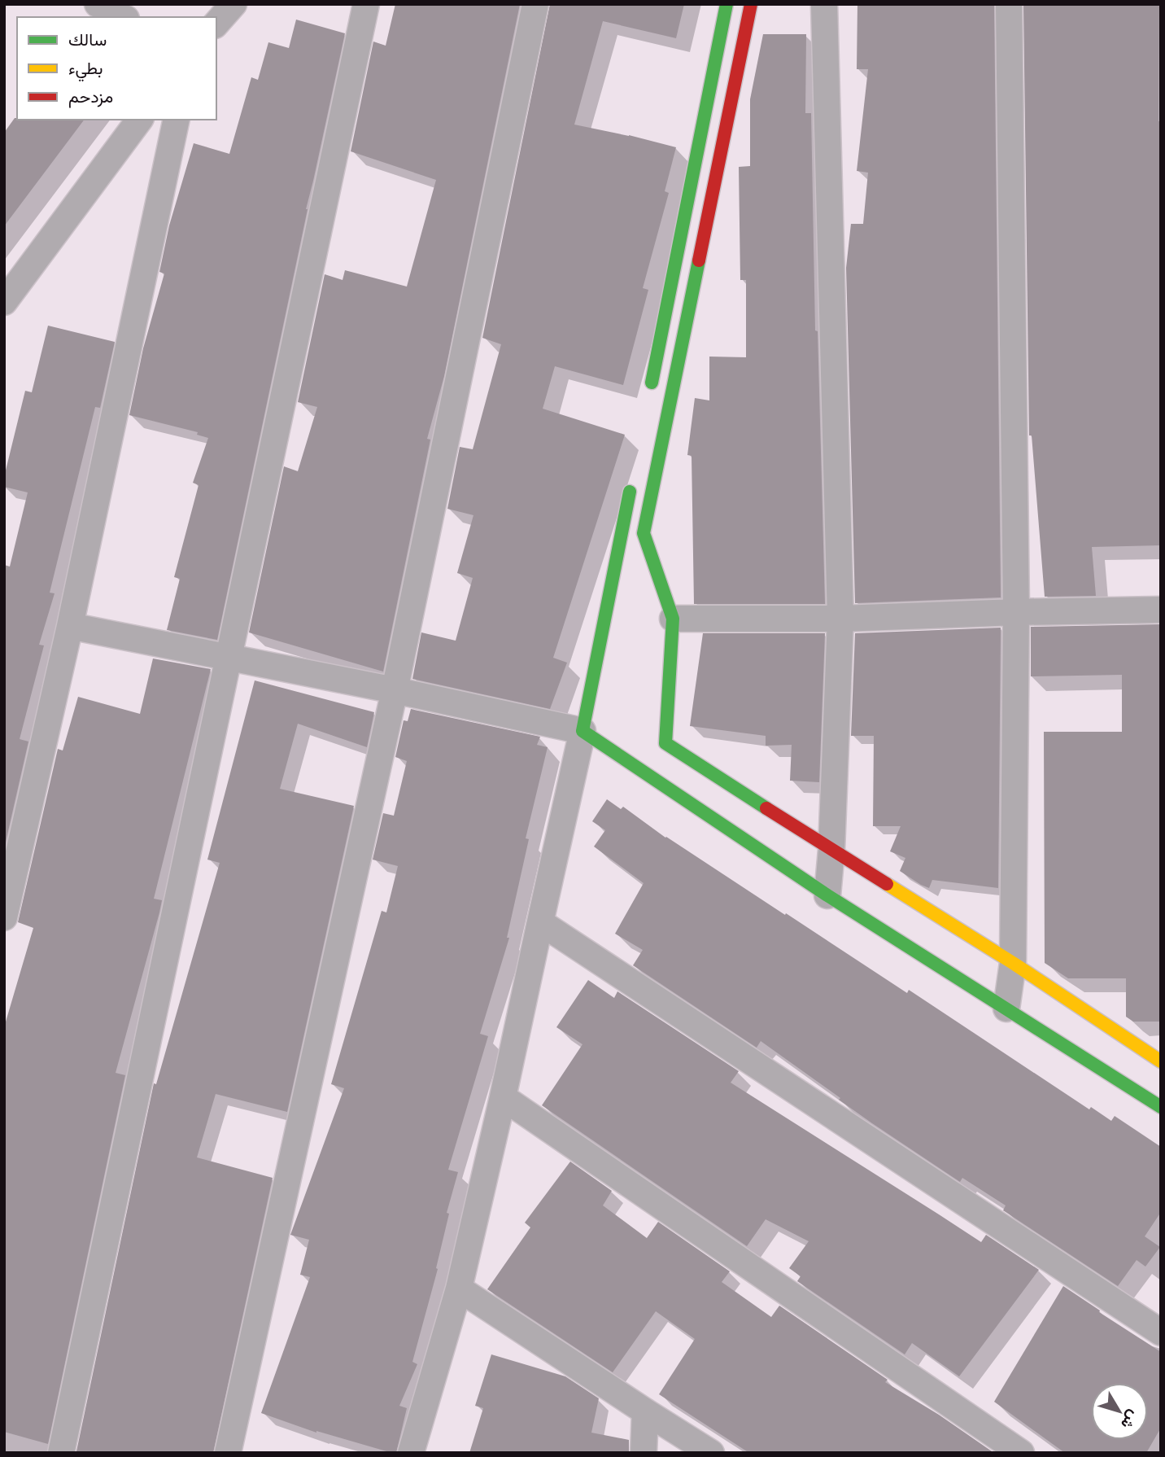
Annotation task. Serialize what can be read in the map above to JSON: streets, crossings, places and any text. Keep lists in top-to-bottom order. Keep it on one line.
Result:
{"legend":["سالك","بطيء","مزدحم"],"north":"bottom right"}
